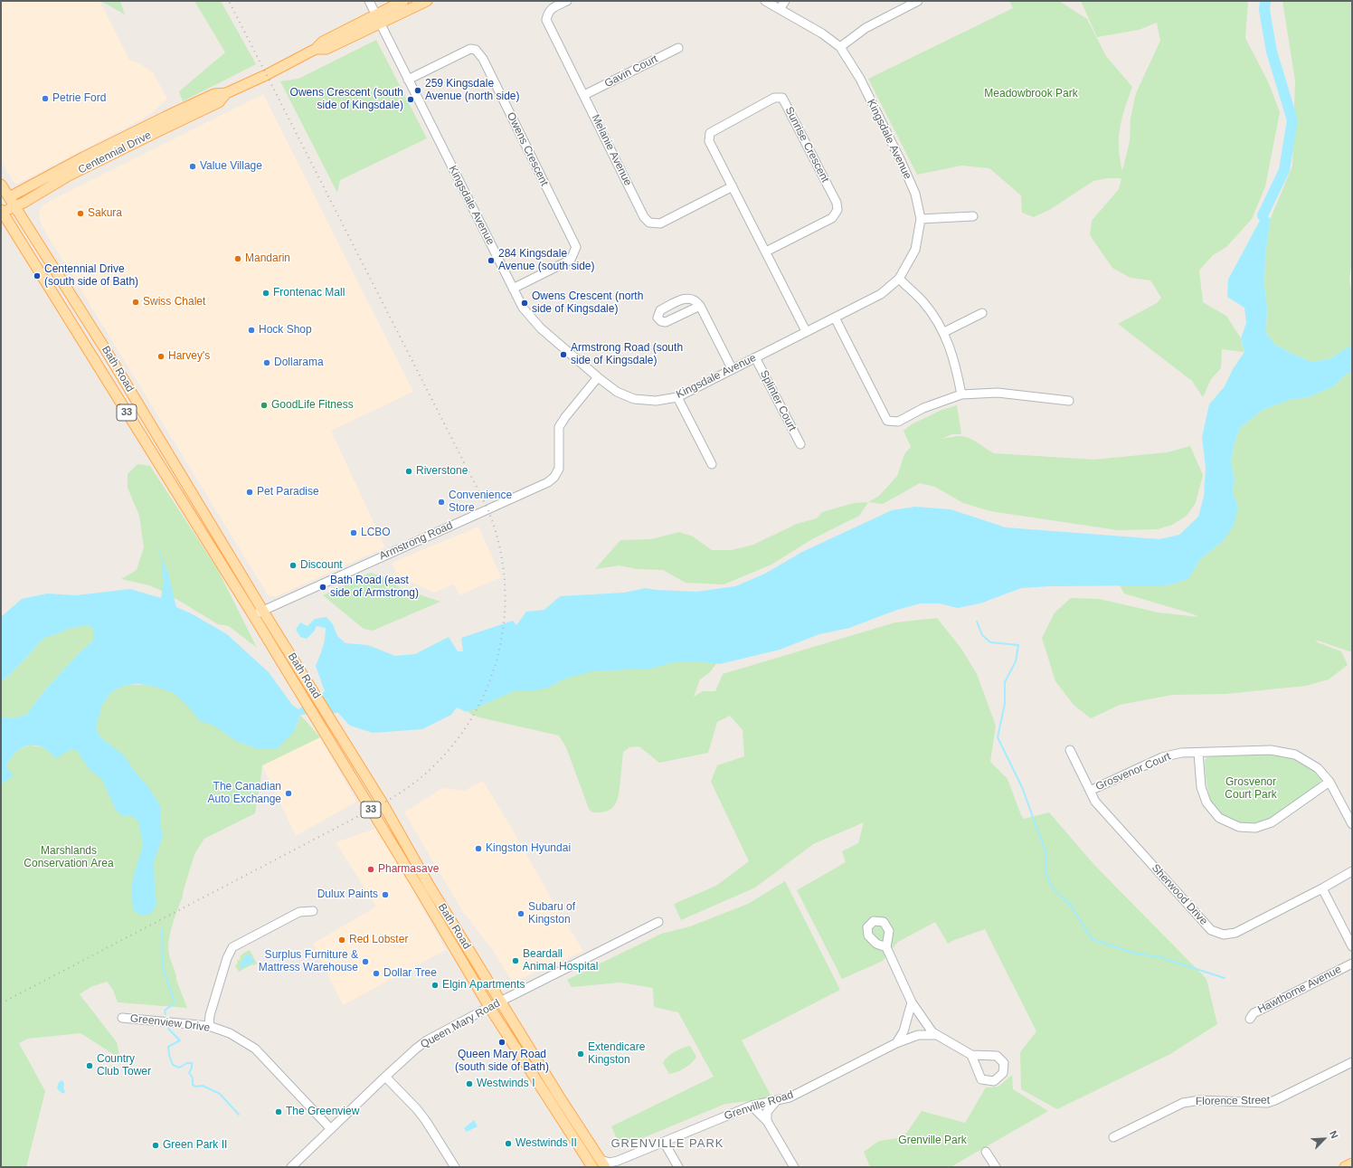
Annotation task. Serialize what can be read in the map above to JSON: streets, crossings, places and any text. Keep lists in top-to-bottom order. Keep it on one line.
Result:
{"streets":{"main road":["Centennial Drive","Bath Road","33"],"street":["Gavin Court","Kingsdale Avenue","Sunrise Crescent","Owens Crescent","Melanie Avenue","Splinter Court","Armstrong Road","Grosvenor Court","Sherwood Drive","Hawthorne Avenue","Greenview Drive","Queen Mary Road","Florence Street","Grenville Road"]},"crossings":[["Gavin Court","Melanie Avenue"],["Kingsdale Avenue","Sunrise Crescent"],["Kingsdale Avenue","Owens Crescent"],["Kingsdale Avenue","Centennial Drive"],["Kingsdale Avenue","Splinter Court"],["Kingsdale Avenue","Armstrong Road"],["Sunrise Crescent","Melanie Avenue"],["Centennial Drive","Bath Road"],["Bath Road","Armstrong Road"],["Bath Road","Queen Mary Road"],["Bath Road","Grenville Road"],["Grosvenor Court","Sherwood Drive"],["Greenview Drive","Queen Mary Road"]],"districts":["GRENVILLE PARK"],"parks":["Meadowbrook Park","Grosvenor Court Park","Marshlands Conservation Area","Grenville Park"],"places":["259 Kingsdale Avenue (north side)","Petrie Ford","Owens Crescent (south side of Kingsdale)","Value Village","Sakura","Mandarin","284 Kingsdale Avenue (south side)","Centennial Drive (south side of Bath)","Frontenac Mall","Swiss Chalet","Owens Crescent (north side of Kingsdale)","Hock Shop","Armstrong Road (south side of Kingsdale)","Harvey's","Dollarama","GoodLife Fitness","Riverstone","Pet Paradise","Convenience Store","LCBO","Discount","Bath Road (east side of Armstrong)","The Canadian Auto Exchange","Kingston Hyundai","Pharmasave","Dulux Paints","Subaru of Kingston","Red Lobster","Beardall Animal Hospital","Surplus Furniture & Mattress Warehouse","Dollar Tree","Elgin Apartments","Queen Mary Road (south side of Bath)","Extendicare Kingston","Country Club Tower","Westwinds I","The Greenview","Westwinds II","Green Park II"],"north":"top right"}
